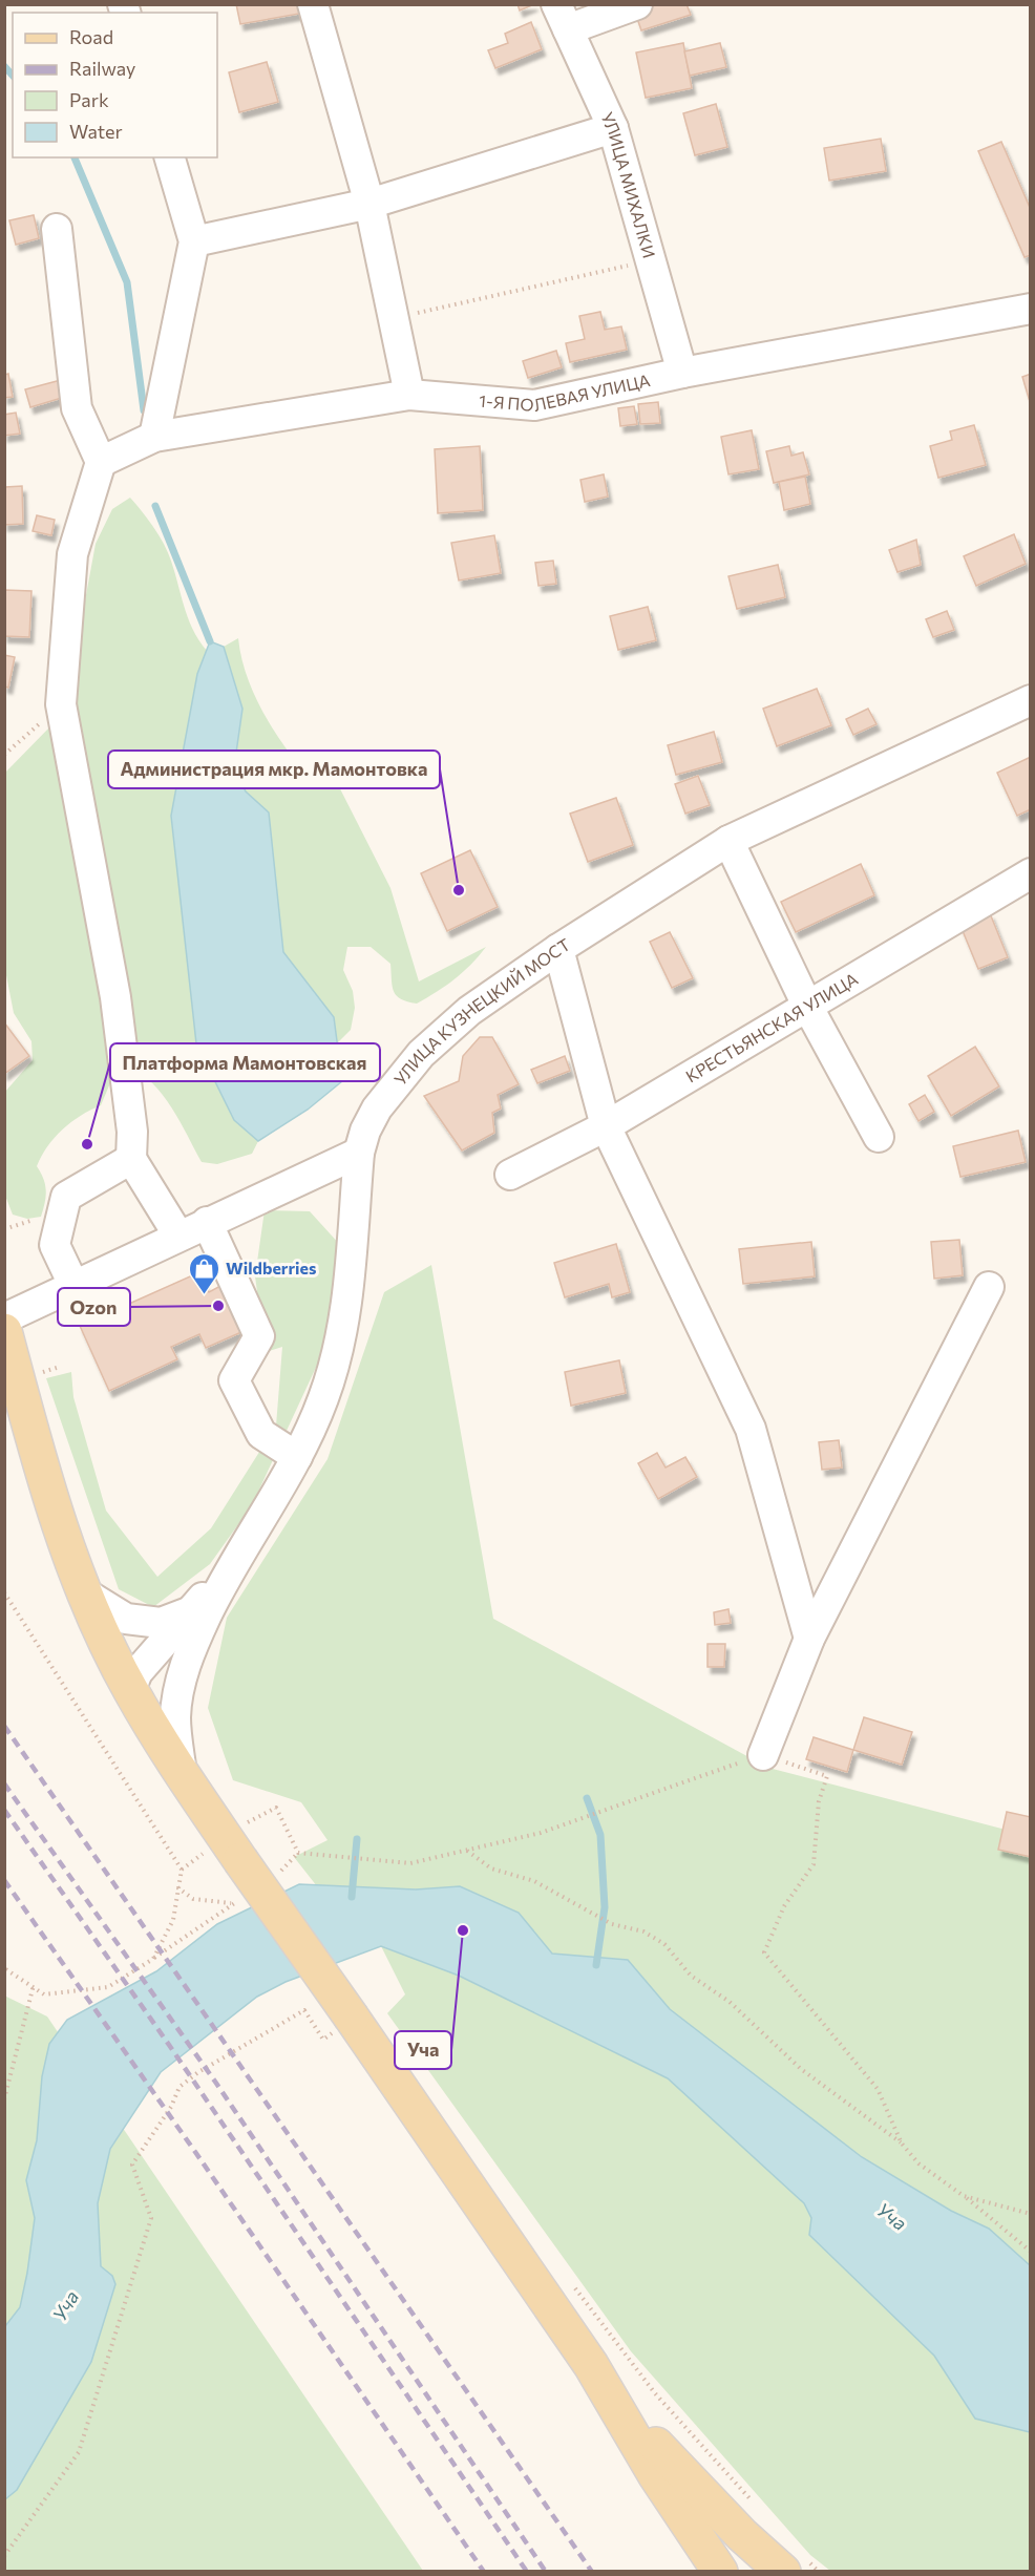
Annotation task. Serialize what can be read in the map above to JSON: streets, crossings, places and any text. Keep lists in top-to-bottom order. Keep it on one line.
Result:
{"streets":{"street":["УЛИЦА МИХАЛКИ","1-Я ПОЛЕВАЯ УЛИЦА","УЛИЦА КУЗНЕЦКИЙ МОСТ","КРЕСТЬЯНСКАЯ УЛИЦА"]},"crossings":[["УЛИЦА МИХАЛКИ","1-Я ПОЛЕВАЯ УЛИЦА"]],"water":["Уча"],"places":{"other":["Администрация мкр. Мамонтовка","Платформа Мамонтовская","Ozon","Уча"],"shop":["Wildberries"]},"legend":["Road","Railway","Park","Water"]}
